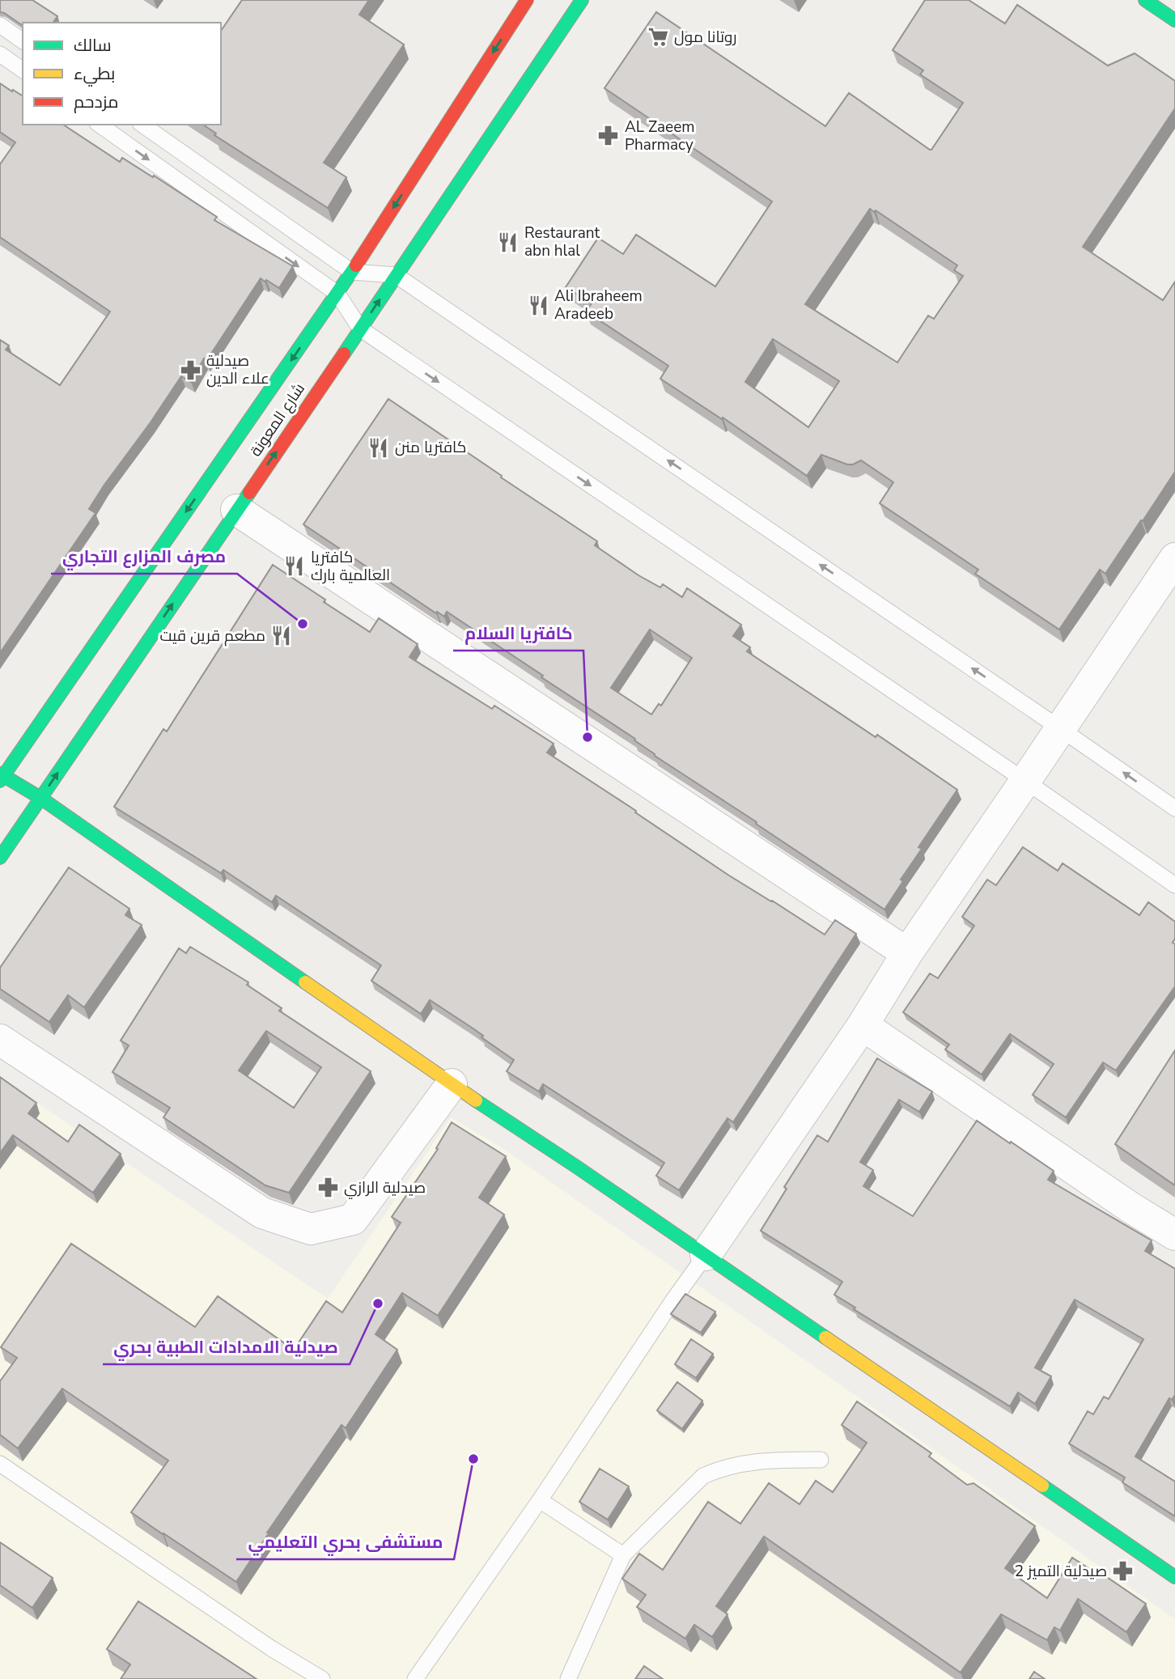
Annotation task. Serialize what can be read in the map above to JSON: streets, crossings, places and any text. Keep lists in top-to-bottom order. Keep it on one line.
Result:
{"streets":{"main road":["شارع المعونة"]},"places":{"supermarket":["روتانا مول"],"pharmacy":["AL Zaeem Pharmacy","صيدلية علاء الدين","صيدلية الرازي","صيدلية التميز 2"],"restaurant":["Restaurant abn hlal","Ali Ibraheem Aradeeb","كافتريا منن","كافتريا العالمية بارك","مطعم قرين قيت"],"other":["مصرف المزارع التجاري","كافتريا السلام","صيدلية الامدادات الطبية بحري","مستشفى بحري التعليمي"]},"legend":["سالك","بطيء","مزدحم"]}
